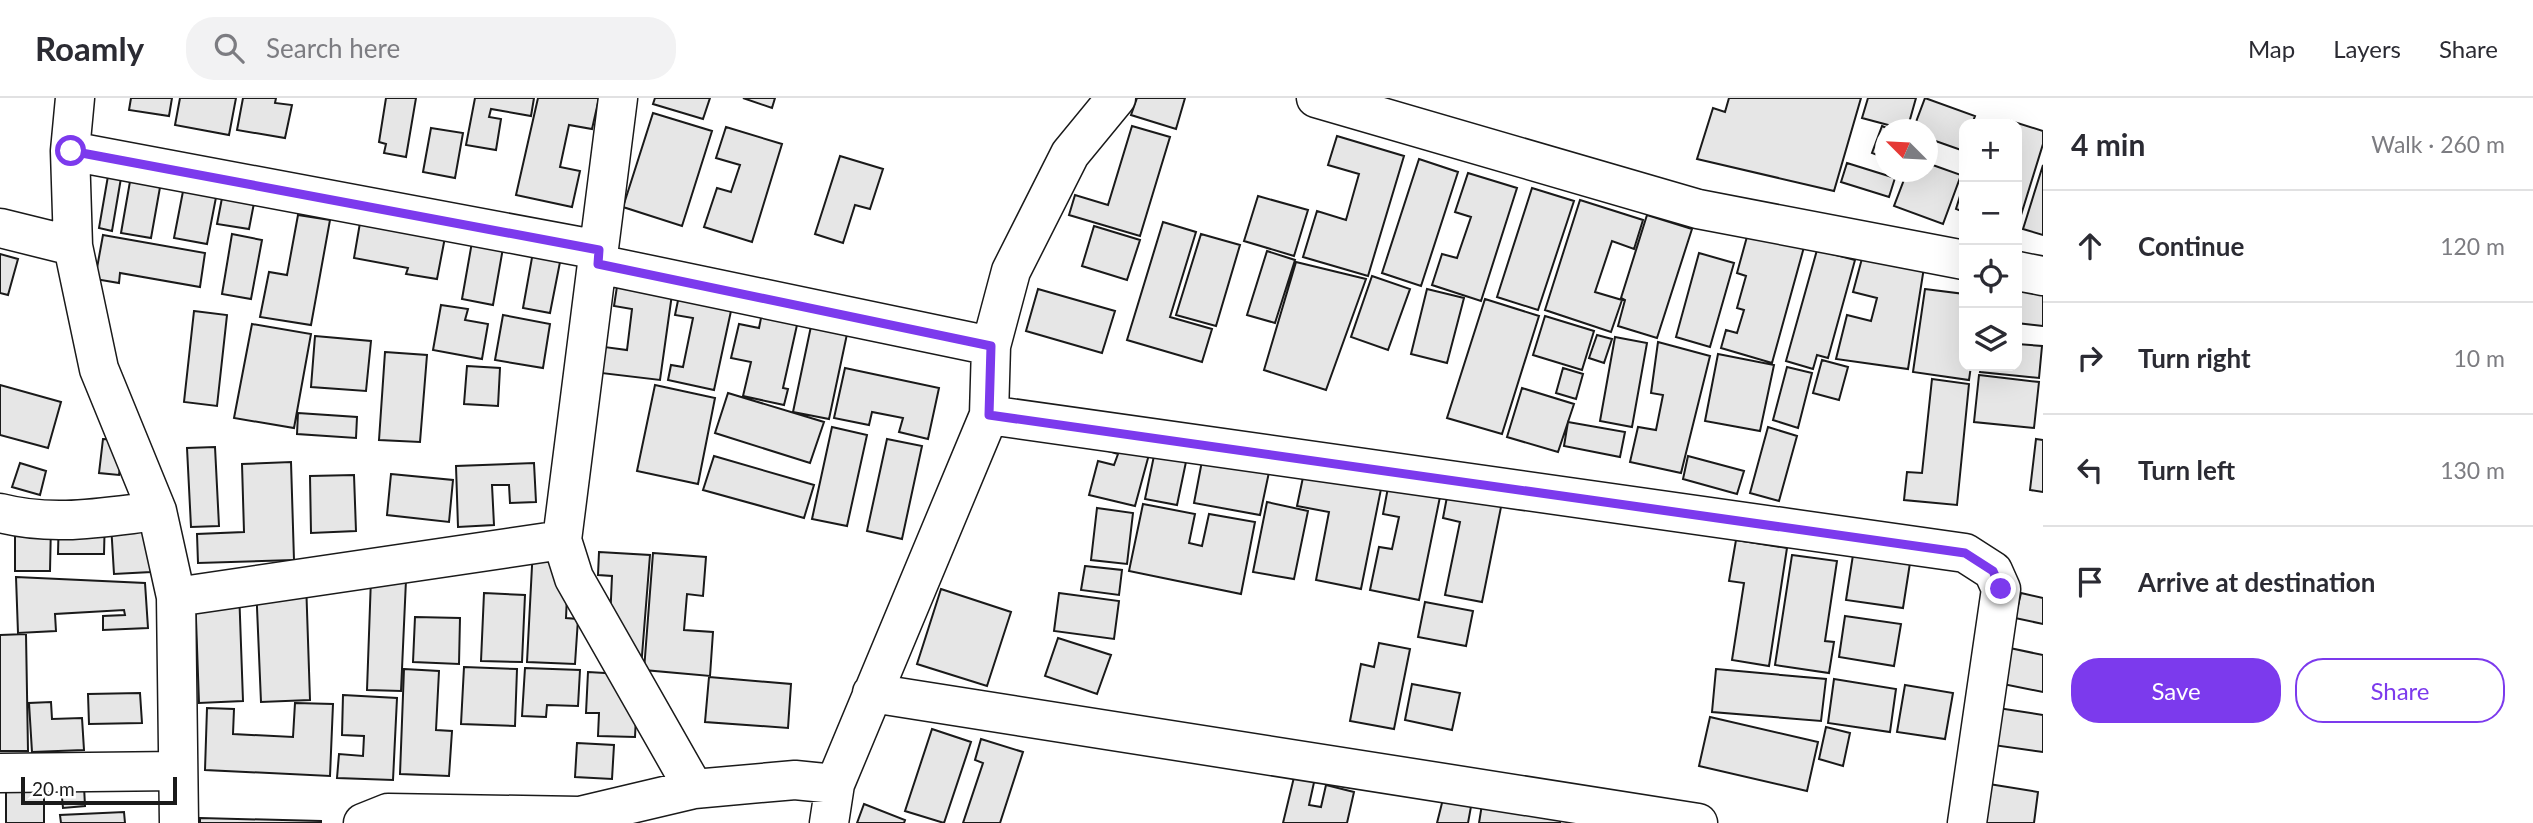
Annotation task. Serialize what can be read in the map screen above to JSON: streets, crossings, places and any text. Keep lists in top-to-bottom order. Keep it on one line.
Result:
{"scale_bar":"20 m","north":"top left","page":{"header":"Roamly","search":"Search here","nav":["Map","Layers","Share"],"heading":["4 min","Walk · 260 m"],"map_buttons":["+","−"],"list":[["Continue","120 m"],["Turn right","10 m"],["Turn left","130 m"],"Arrive at destination"],"buttons":["Save","Share"],"scale":"20 m"}}
